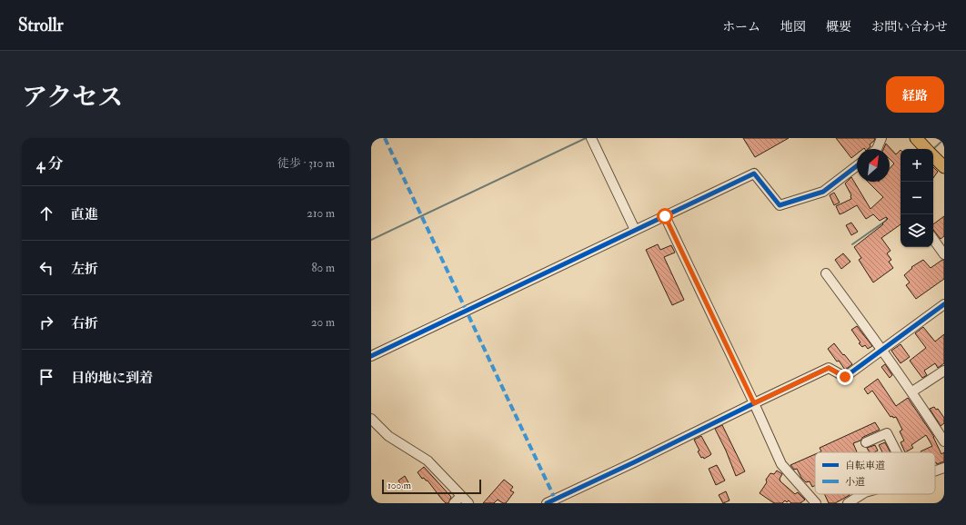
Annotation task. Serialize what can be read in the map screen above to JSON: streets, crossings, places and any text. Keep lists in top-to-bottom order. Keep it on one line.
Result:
{"legend":["自転車道","小道"],"scale_bar":"100 m","north":"top right","page":{"header":"Strollr","nav":["ホーム","地図","概要","お問い合わせ"],"title":"アクセス","buttons":"経路","heading":["4 分","徒歩 · 310 m"],"map_buttons":["+","−"],"list":[["直進","210 m"],["左折","80 m"],["右折","20 m"],"目的地に到着"],"scale":"100 m"}}
